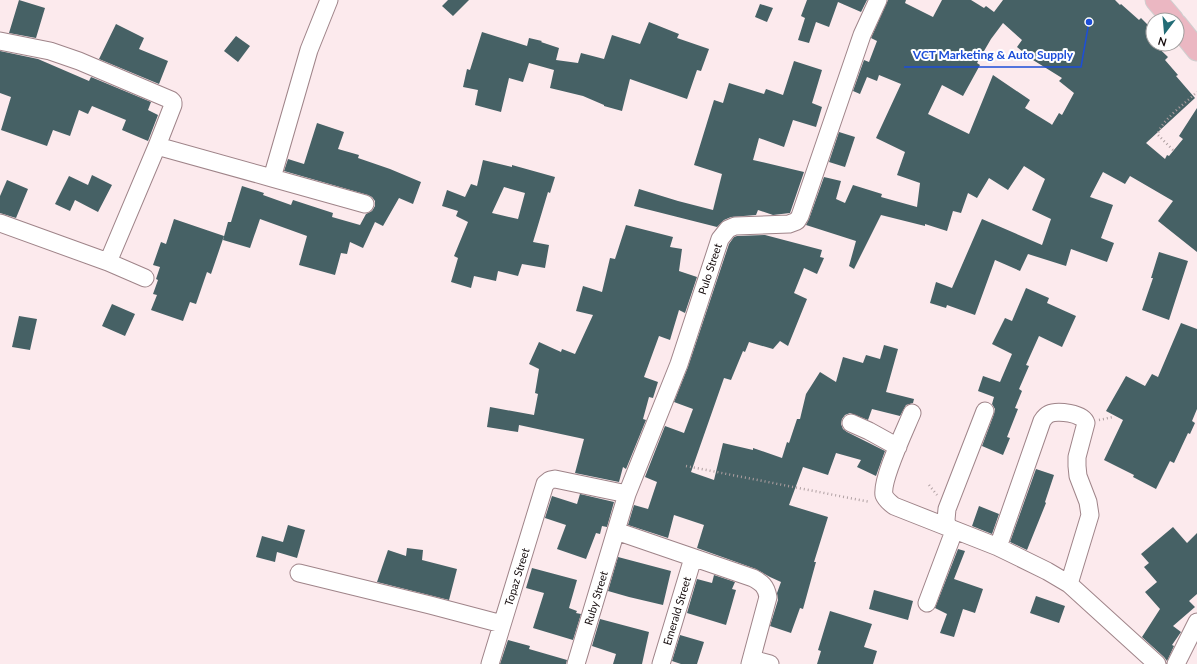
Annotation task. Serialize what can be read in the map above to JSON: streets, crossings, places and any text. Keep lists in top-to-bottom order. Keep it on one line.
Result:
{"streets":{"street":["Pulo Street","Topaz Street","Ruby Street","Emerald Street"]},"crossings":[["Pulo Street","Topaz Street"],["Pulo Street","Ruby Street"]],"places":["VCT Marketing & Auto Supply"],"north":"bottom"}
